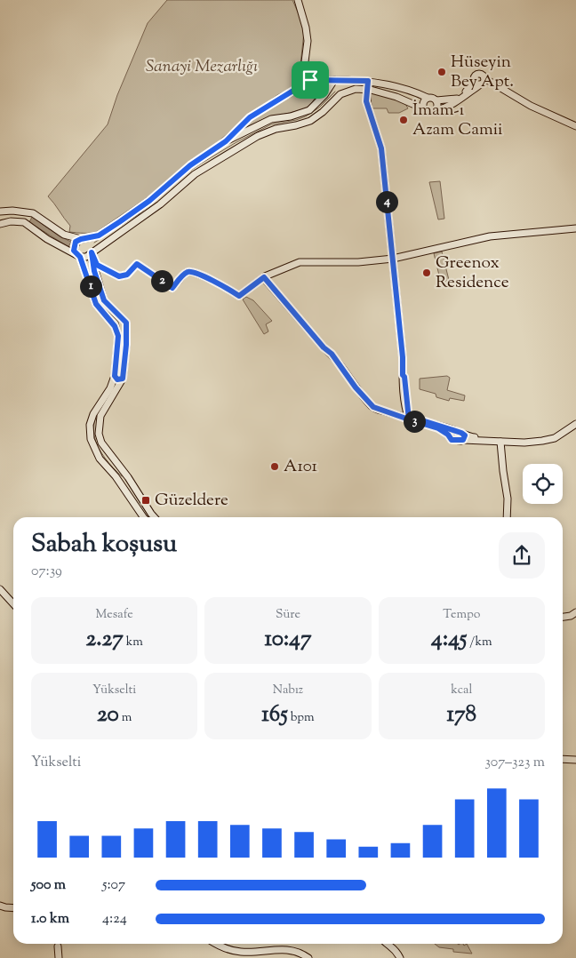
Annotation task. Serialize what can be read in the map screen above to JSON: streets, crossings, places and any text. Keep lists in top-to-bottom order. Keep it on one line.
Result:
{"parks":["Sanayi Mezarlığı"],"places":{"other":["Hüseyin Bey Apt.","İmam-ı Azam Camii","Greenox Residence","A101"],"transit":["Güzeldere"]},"page":{"pins":["4","2","1","3"],"heading":["Sabah koşusu","07:39"],"stats":[["Mesafe","2.27 km"],["Süre","10:47"],["Tempo","4:45 /km"],["Yükselti","20 m"],["Nabız","165 bpm"],["kcal","178"]],"chart":["Yükselti","307–323 m"],"list":[{"name":"500 m","note":"5:07"},{"name":"1.0 km","note":"4:24"}]}}
